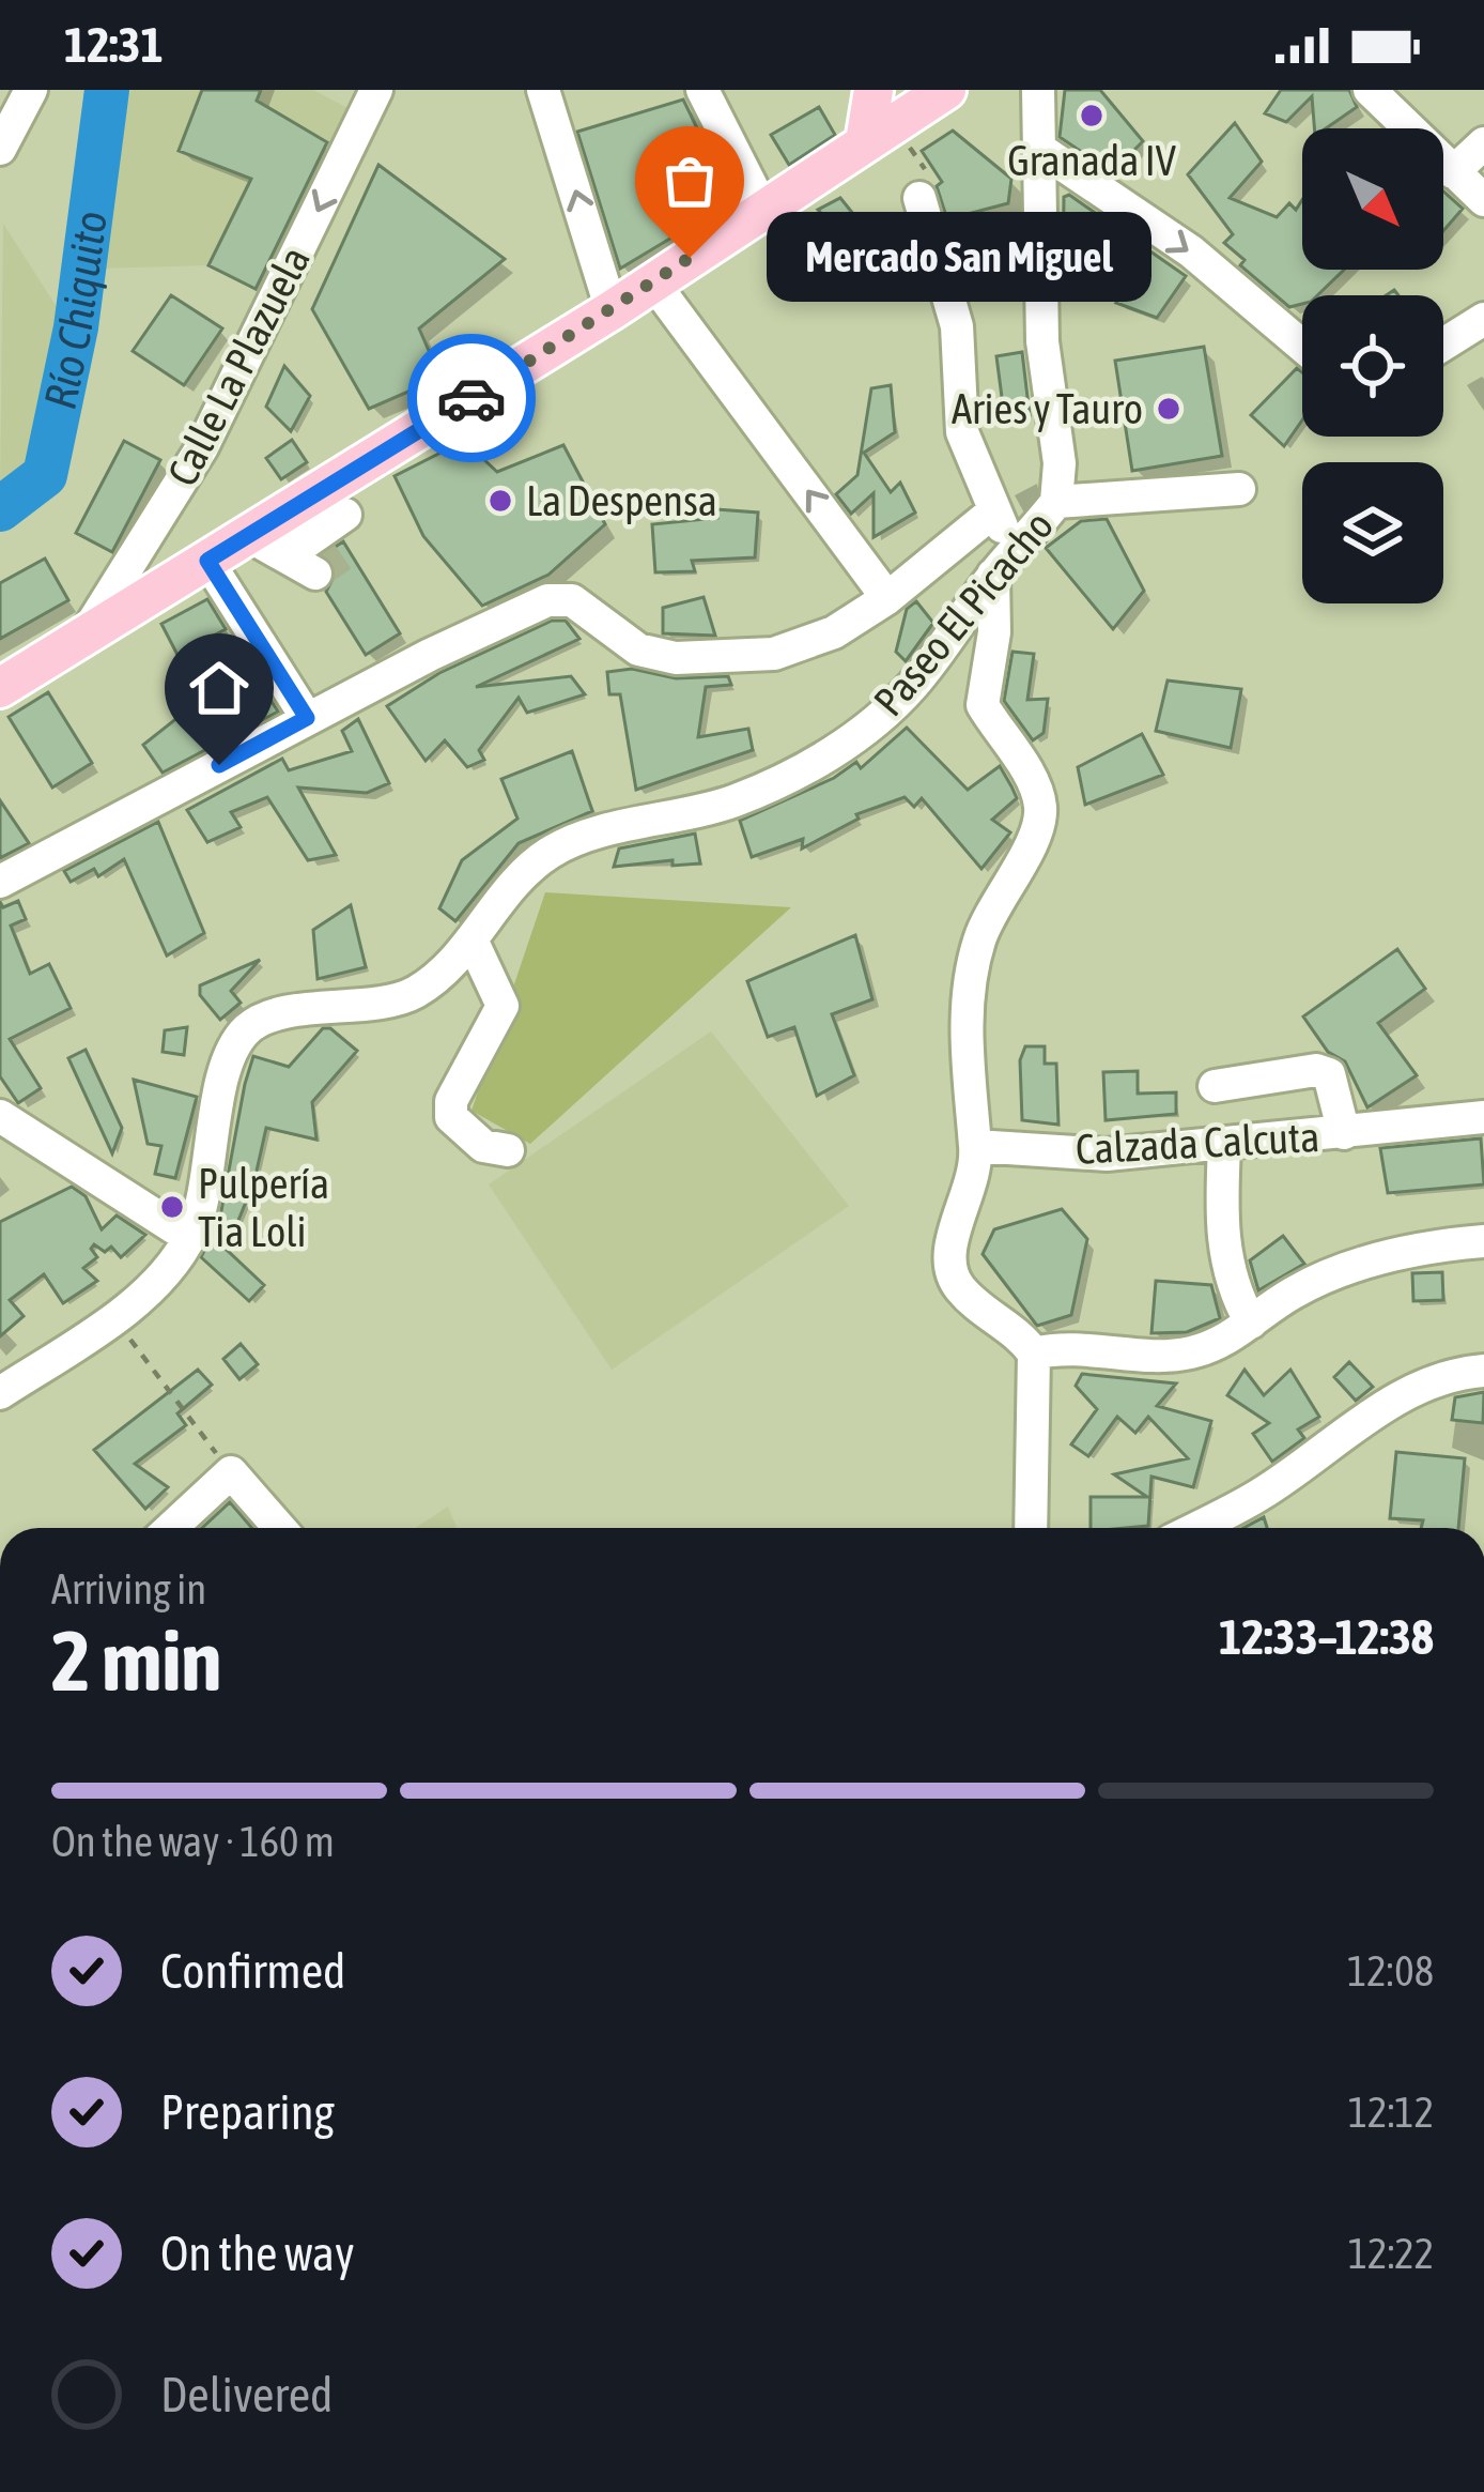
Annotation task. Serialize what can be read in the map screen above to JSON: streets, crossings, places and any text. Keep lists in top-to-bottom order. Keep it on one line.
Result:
{"streets":{"street":["Calle La Plazuela","Paseo El Picacho","Calzada Calcuta"]},"one_way":["Calle La Plazuela"],"water":["Río Chiquito"],"places":["Granada IV","Mercado San Miguel","Aries y Tauro","La Despensa","Pulpería Tia Loli"],"north":"bottom right","page":{"status":"12:31","bubble":"Mercado San Miguel","heading":["2 min","Arriving in","12:33–12:38"],"bar":"On the way · 160 m","list":[["Confirmed","12:08"],["Preparing","12:12"],["On the way","12:22"],"Delivered"]}}
